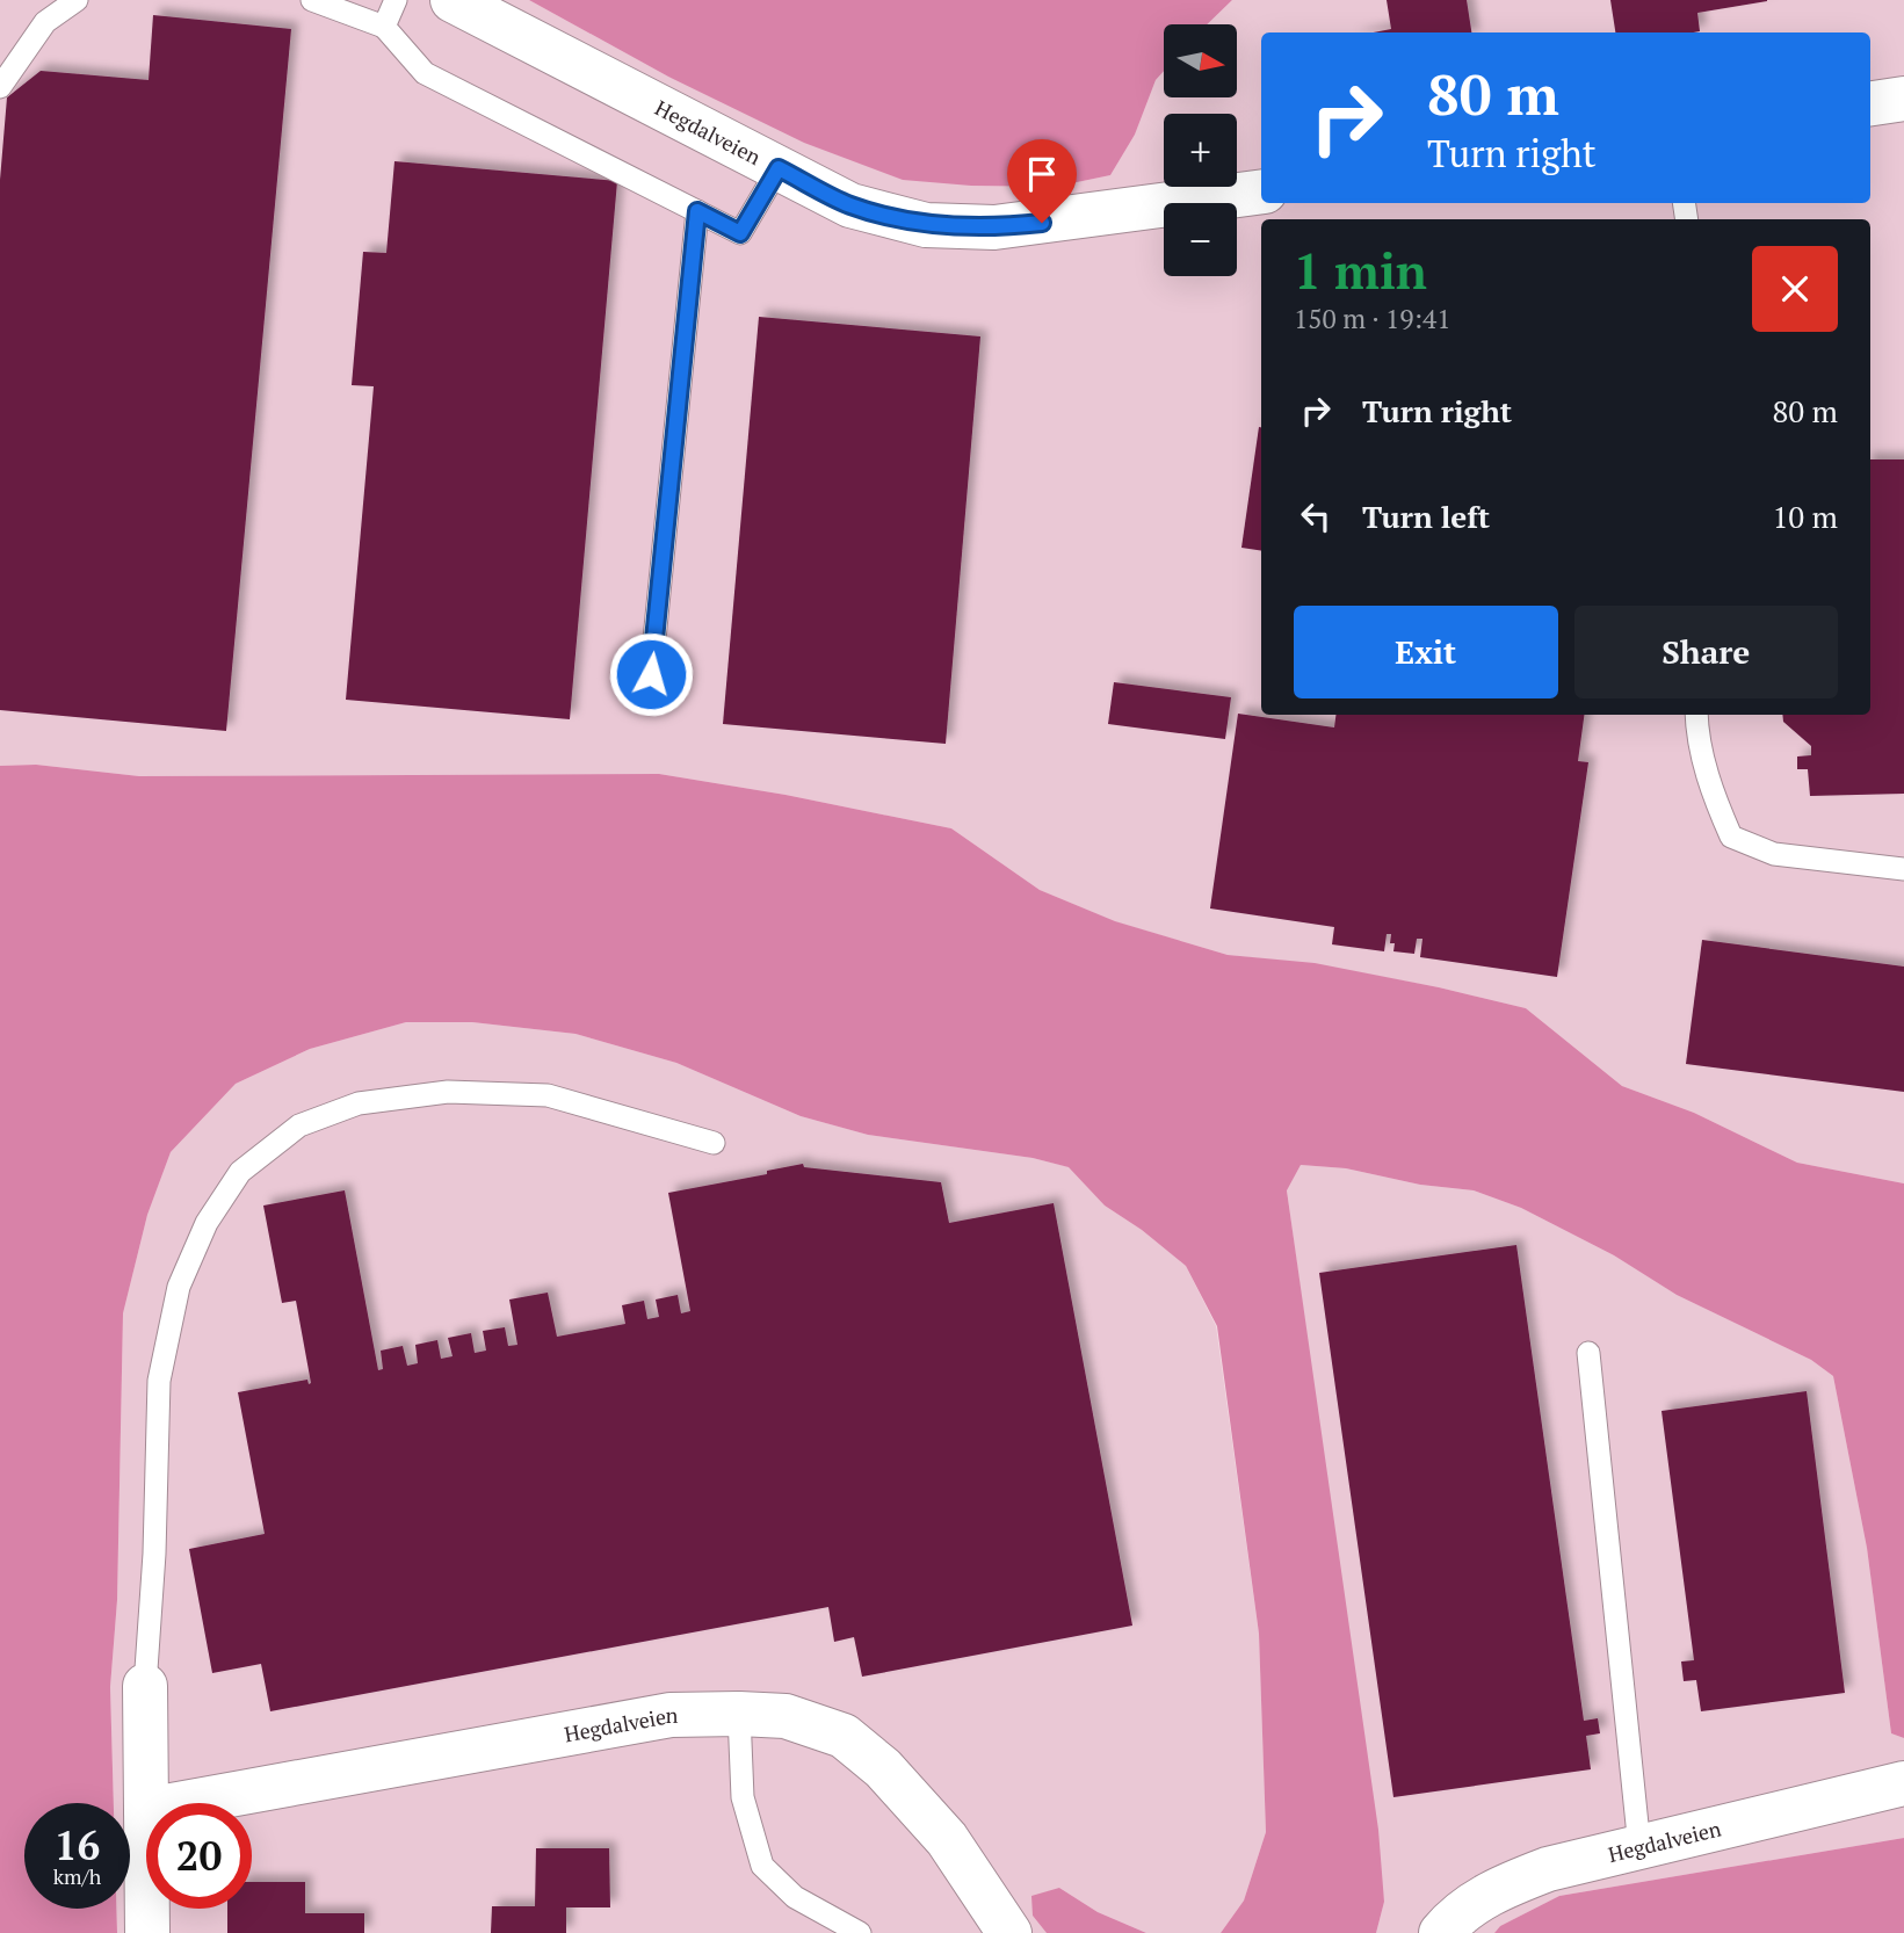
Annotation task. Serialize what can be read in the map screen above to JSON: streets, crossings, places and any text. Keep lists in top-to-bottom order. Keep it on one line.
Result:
{"streets":{"street":["Hegdalveien"]},"north":"right","page":{"map_buttons":["+","−"],"turn":["80 m","Turn right"],"heading":["1 min","150 m · 19:41"],"list":[{"name":"Turn right","value":"80 m"},{"name":"Turn left","value":"10 m"}],"buttons":["Exit","Share"],"speed":"16 km/h","limit":"20"}}
